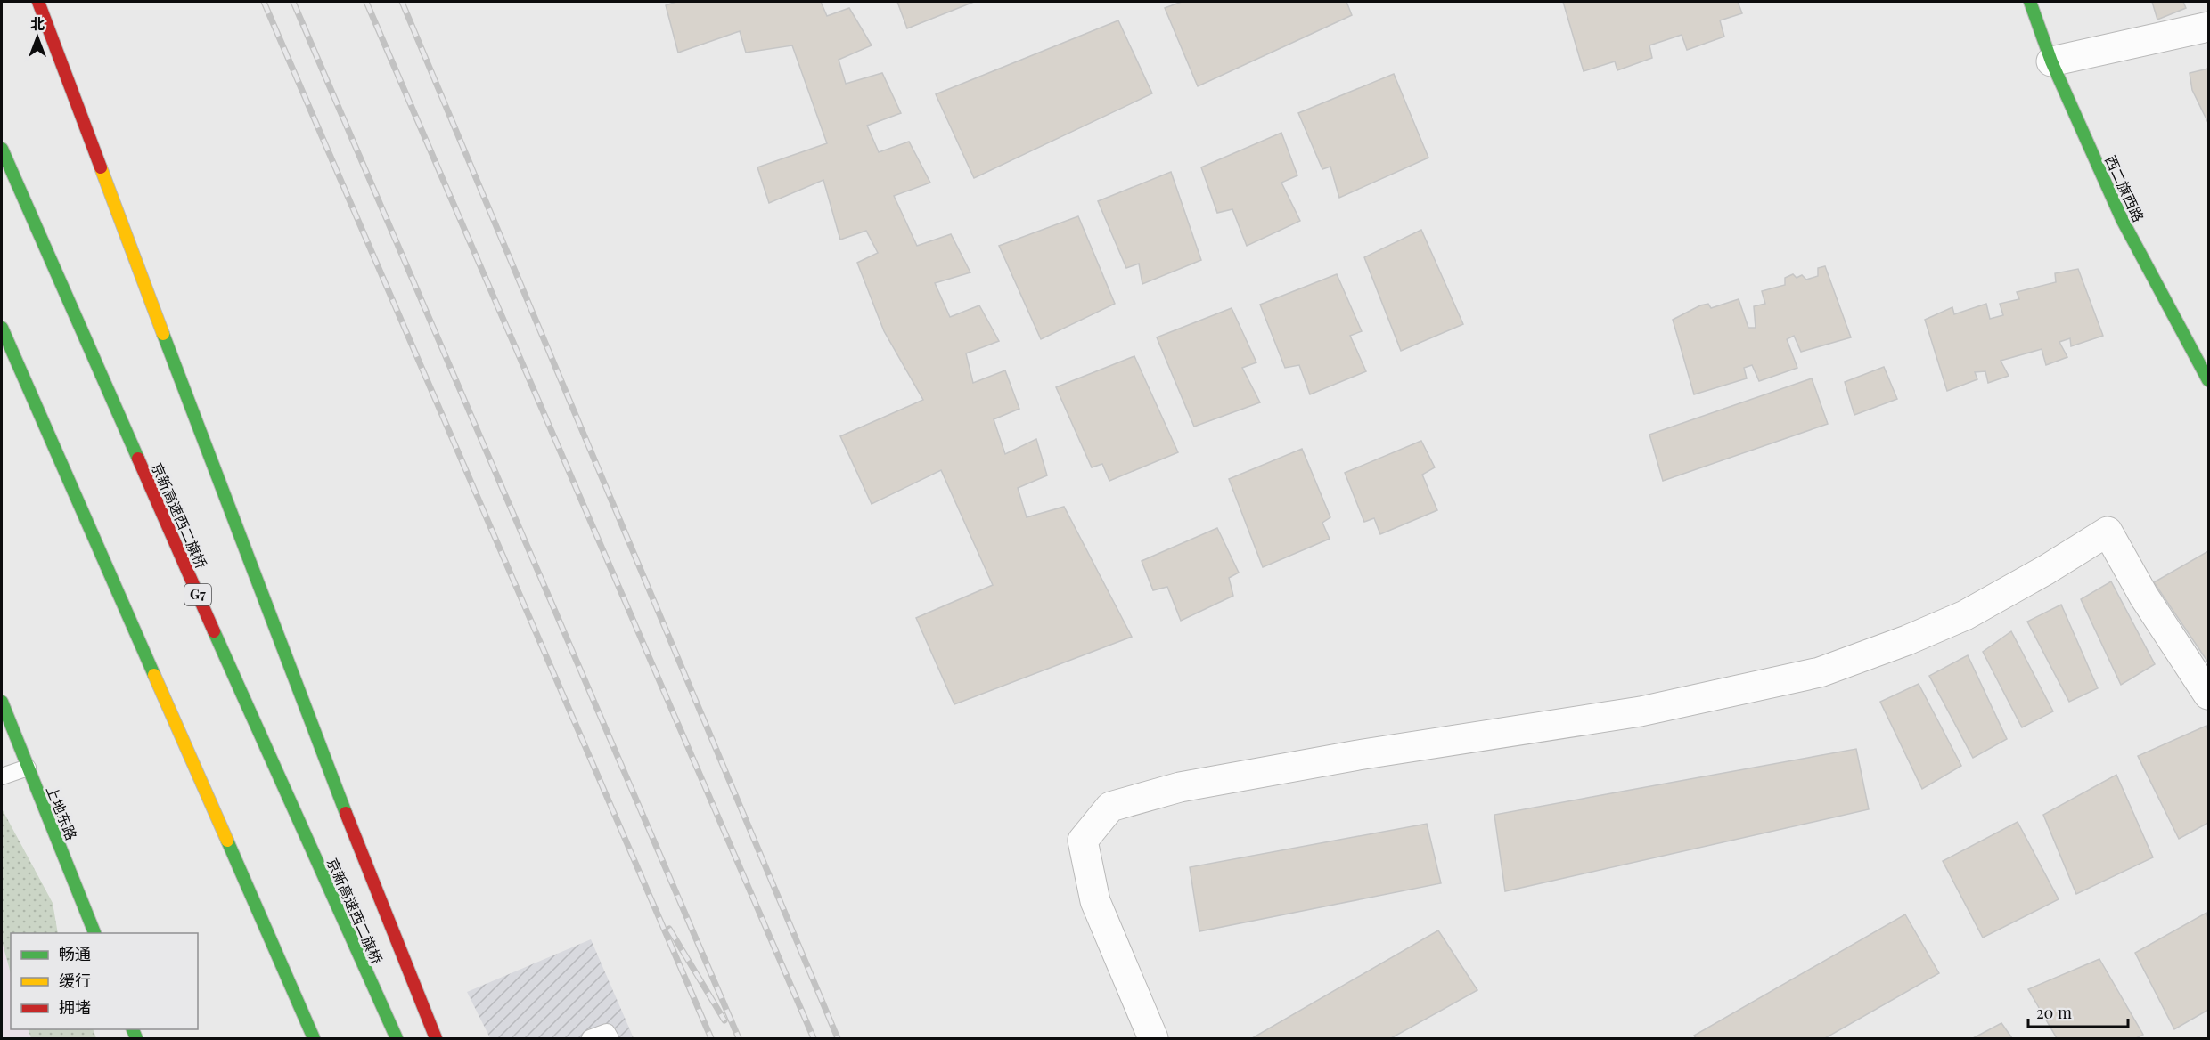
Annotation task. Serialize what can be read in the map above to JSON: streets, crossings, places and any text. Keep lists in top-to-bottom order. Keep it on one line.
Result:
{"streets":{"main road":["西二旗西路","京新高速西二旗桥","G7","上地东路"]},"legend":["畅通","缓行","拥堵"],"scale_bar":"20 m","north":"top"}
